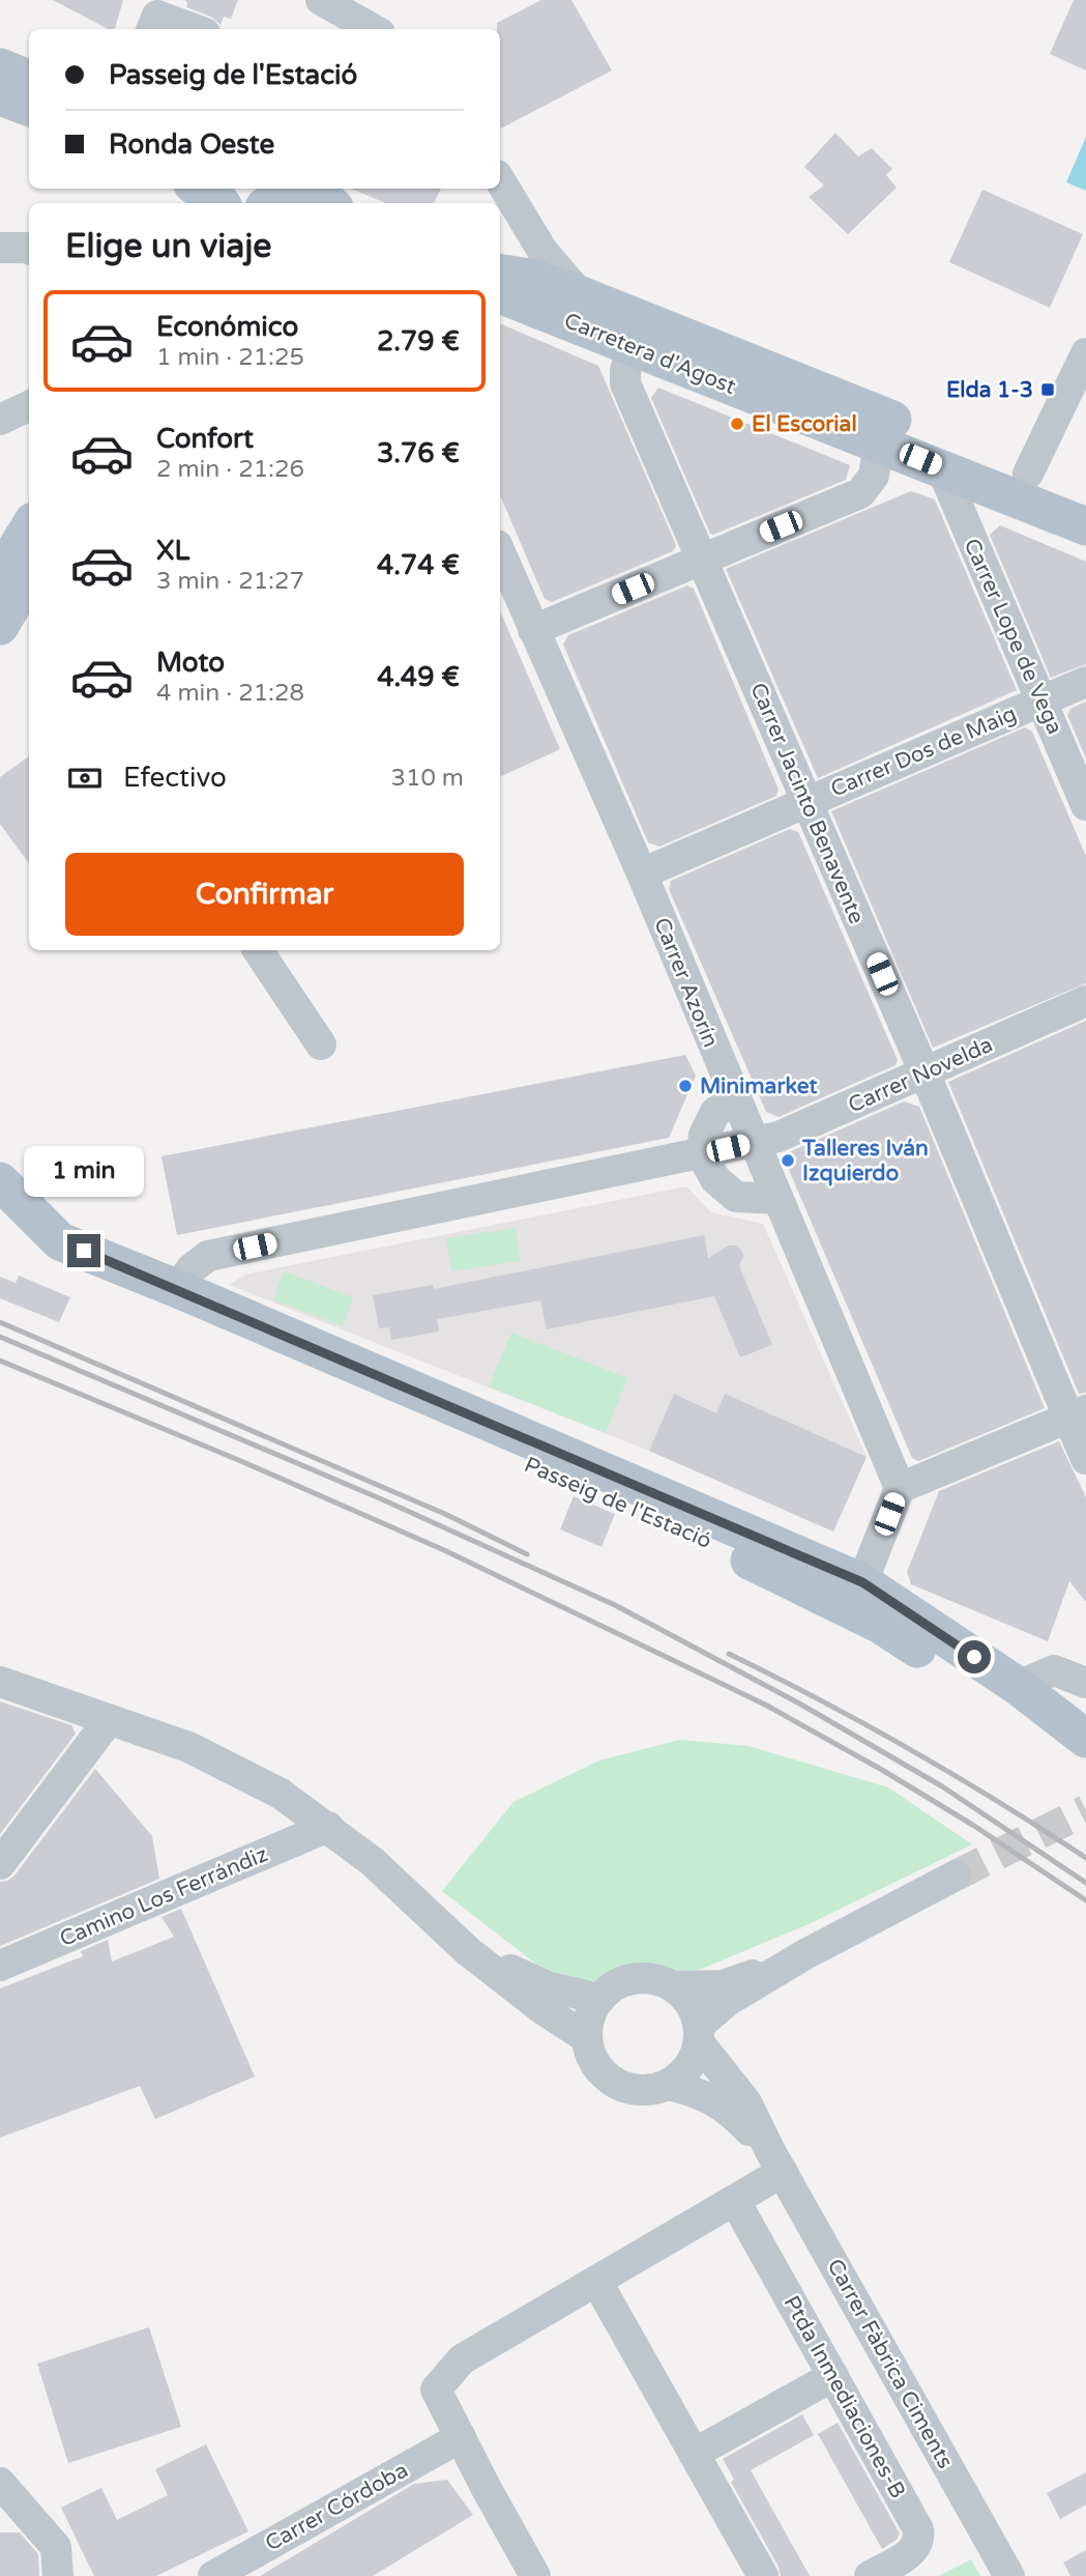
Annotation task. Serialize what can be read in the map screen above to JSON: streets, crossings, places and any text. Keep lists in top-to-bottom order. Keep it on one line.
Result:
{"streets":{"main road":["Carretera d'Agost","Passeig de l'Estació"],"street":["Carrer Lope de Vega","Carrer Dos de Maig","Carrer Jacinto Benavente","Carrer Azorín","Carrer Novelda","Camino Los Ferrándiz","Carrer Fàbrica Ciments","Ptda Inmediaciones-B","Carrer Córdoba"]},"crossings":[["Carretera d'Agost","Carrer Lope de Vega"],["Carretera d'Agost","Carrer Jacinto Benavente"],["Carrer Lope de Vega","Carrer Dos de Maig"],["Carrer Dos de Maig","Carrer Jacinto Benavente"],["Carrer Dos de Maig","Carrer Azorín"],["Carrer Jacinto Benavente","Carrer Novelda"],["Carrer Azorín","Carrer Novelda"],["Carrer Novelda","Passeig de l'Estació"]],"places":{"transit":["Elda 1-3"],"other":["El Escorial","Minimarket","Talleres Iván Izquierdo"]},"page":{"banner":["Passeig de l'Estació","Ronda Oeste"],"heading":"Elige un viaje","list":[{"name":"Económico","note":"1 min · 21:25","value":"2.79 €"},{"name":"Confort","note":"2 min · 21:26","value":"3.76 €"},{"name":"XL","note":"3 min · 21:27","value":"4.74 €"},{"name":"Moto","note":"4 min · 21:28","value":"4.49 €"}],"pay":["Efectivo","310 m"],"buttons":"Confirmar","bubble":"1 min"}}
